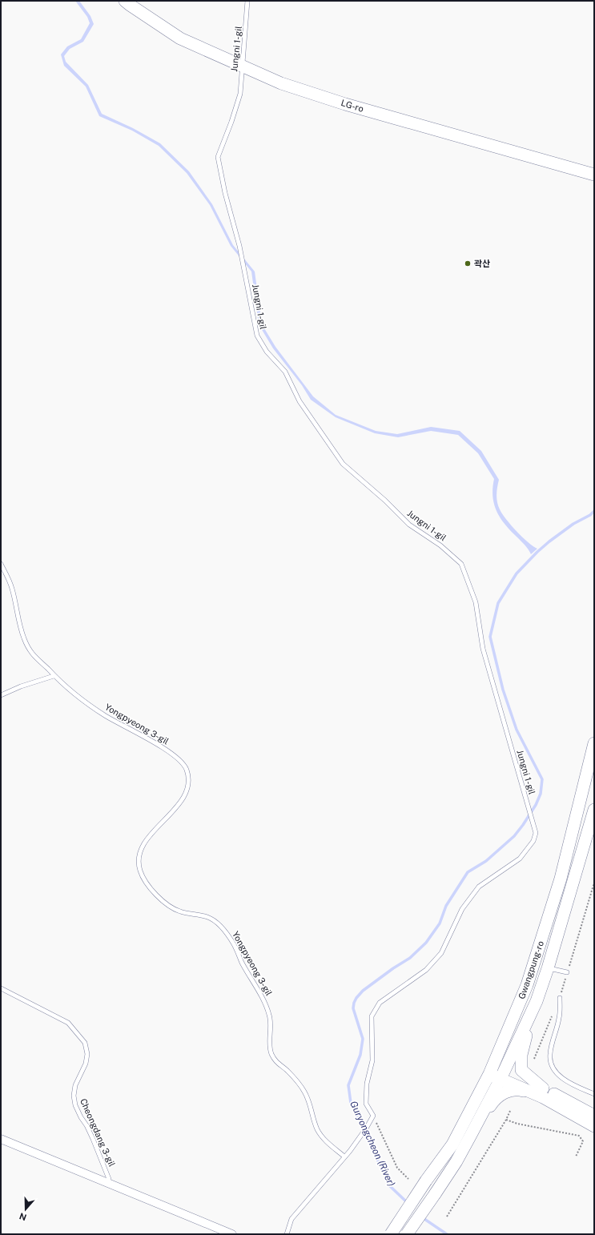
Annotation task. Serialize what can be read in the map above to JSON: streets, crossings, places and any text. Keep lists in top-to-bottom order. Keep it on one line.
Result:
{"streets":{"main road":["LG-ro","Gwangpung-ro"],"lane":["Jungni 1-gil","Yongpyeong 3-gil","Cheongdang 3-gil"]},"crossings":[["Jungni 1-gil","LG-ro"]],"water":["Guryongcheon (River)"],"places":["곽산"],"north":"bottom"}
